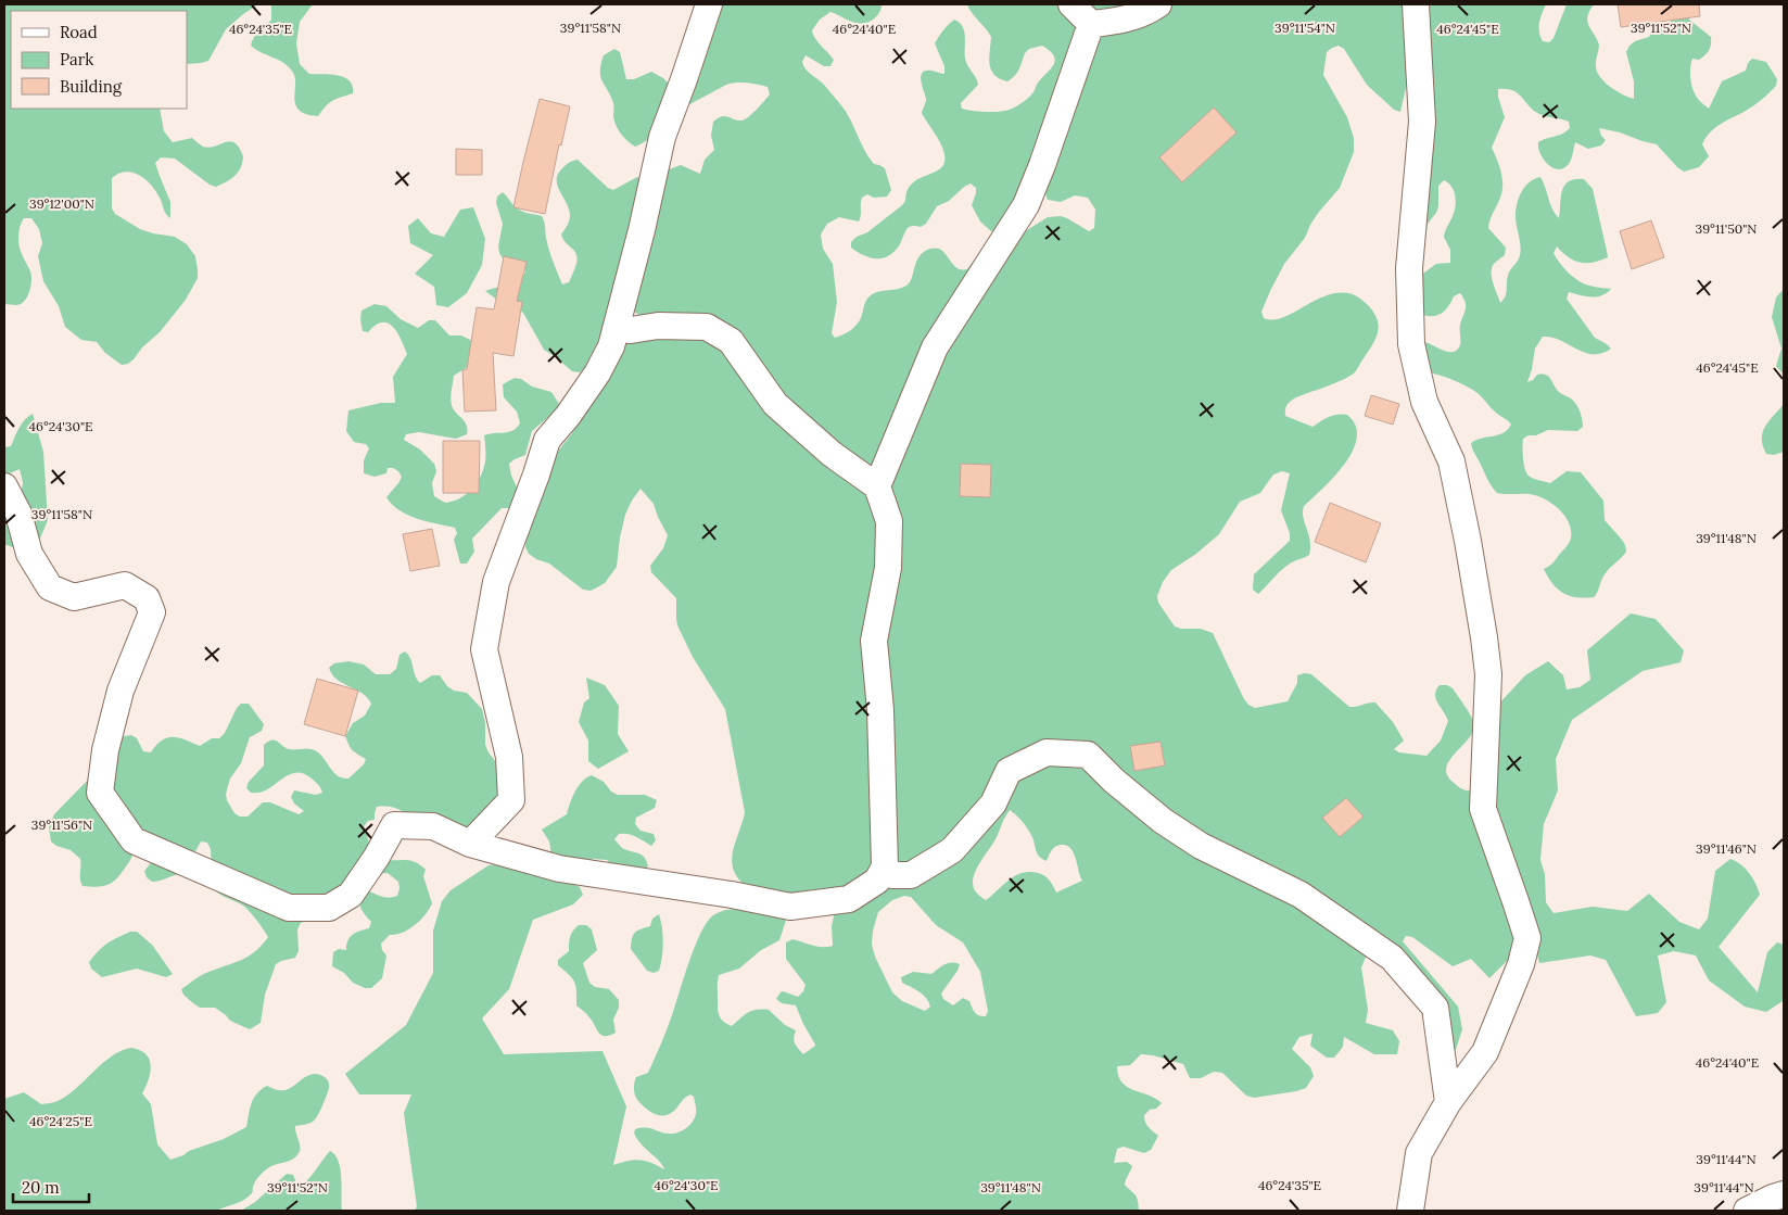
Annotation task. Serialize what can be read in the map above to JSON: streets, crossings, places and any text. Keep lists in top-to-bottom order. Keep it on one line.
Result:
{"legend":["Road","Park","Building"],"scale_bar":"20 m","coordinates":["39°11'54\"N","39°11'52\"N","39°11'58\"N","46°24'35\"E","46°24'40\"E","46°24'45\"E","39°12'00\"N","39°11'50\"N","46°24'30\"E","39°11'48\"N","39°11'56\"N","39°11'46\"N","46°24'25\"E","39°11'44\"N"]}
